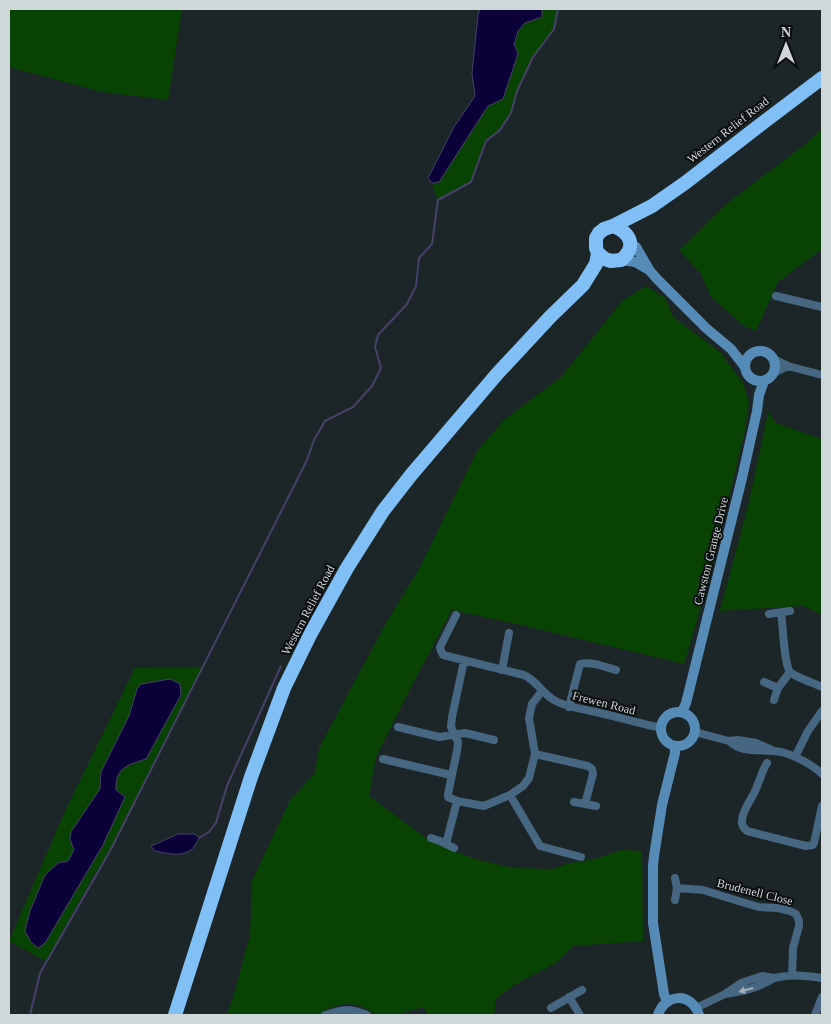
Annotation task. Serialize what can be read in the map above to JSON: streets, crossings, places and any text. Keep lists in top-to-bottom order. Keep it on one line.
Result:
{"streets":{"highway":["Western Relief Road"],"street":["Cawston Grange Drive","Frewen Road","Brudenell Close"]},"crossings":[["Cawston Grange Drive","Frewen Road"]],"north":"top"}
